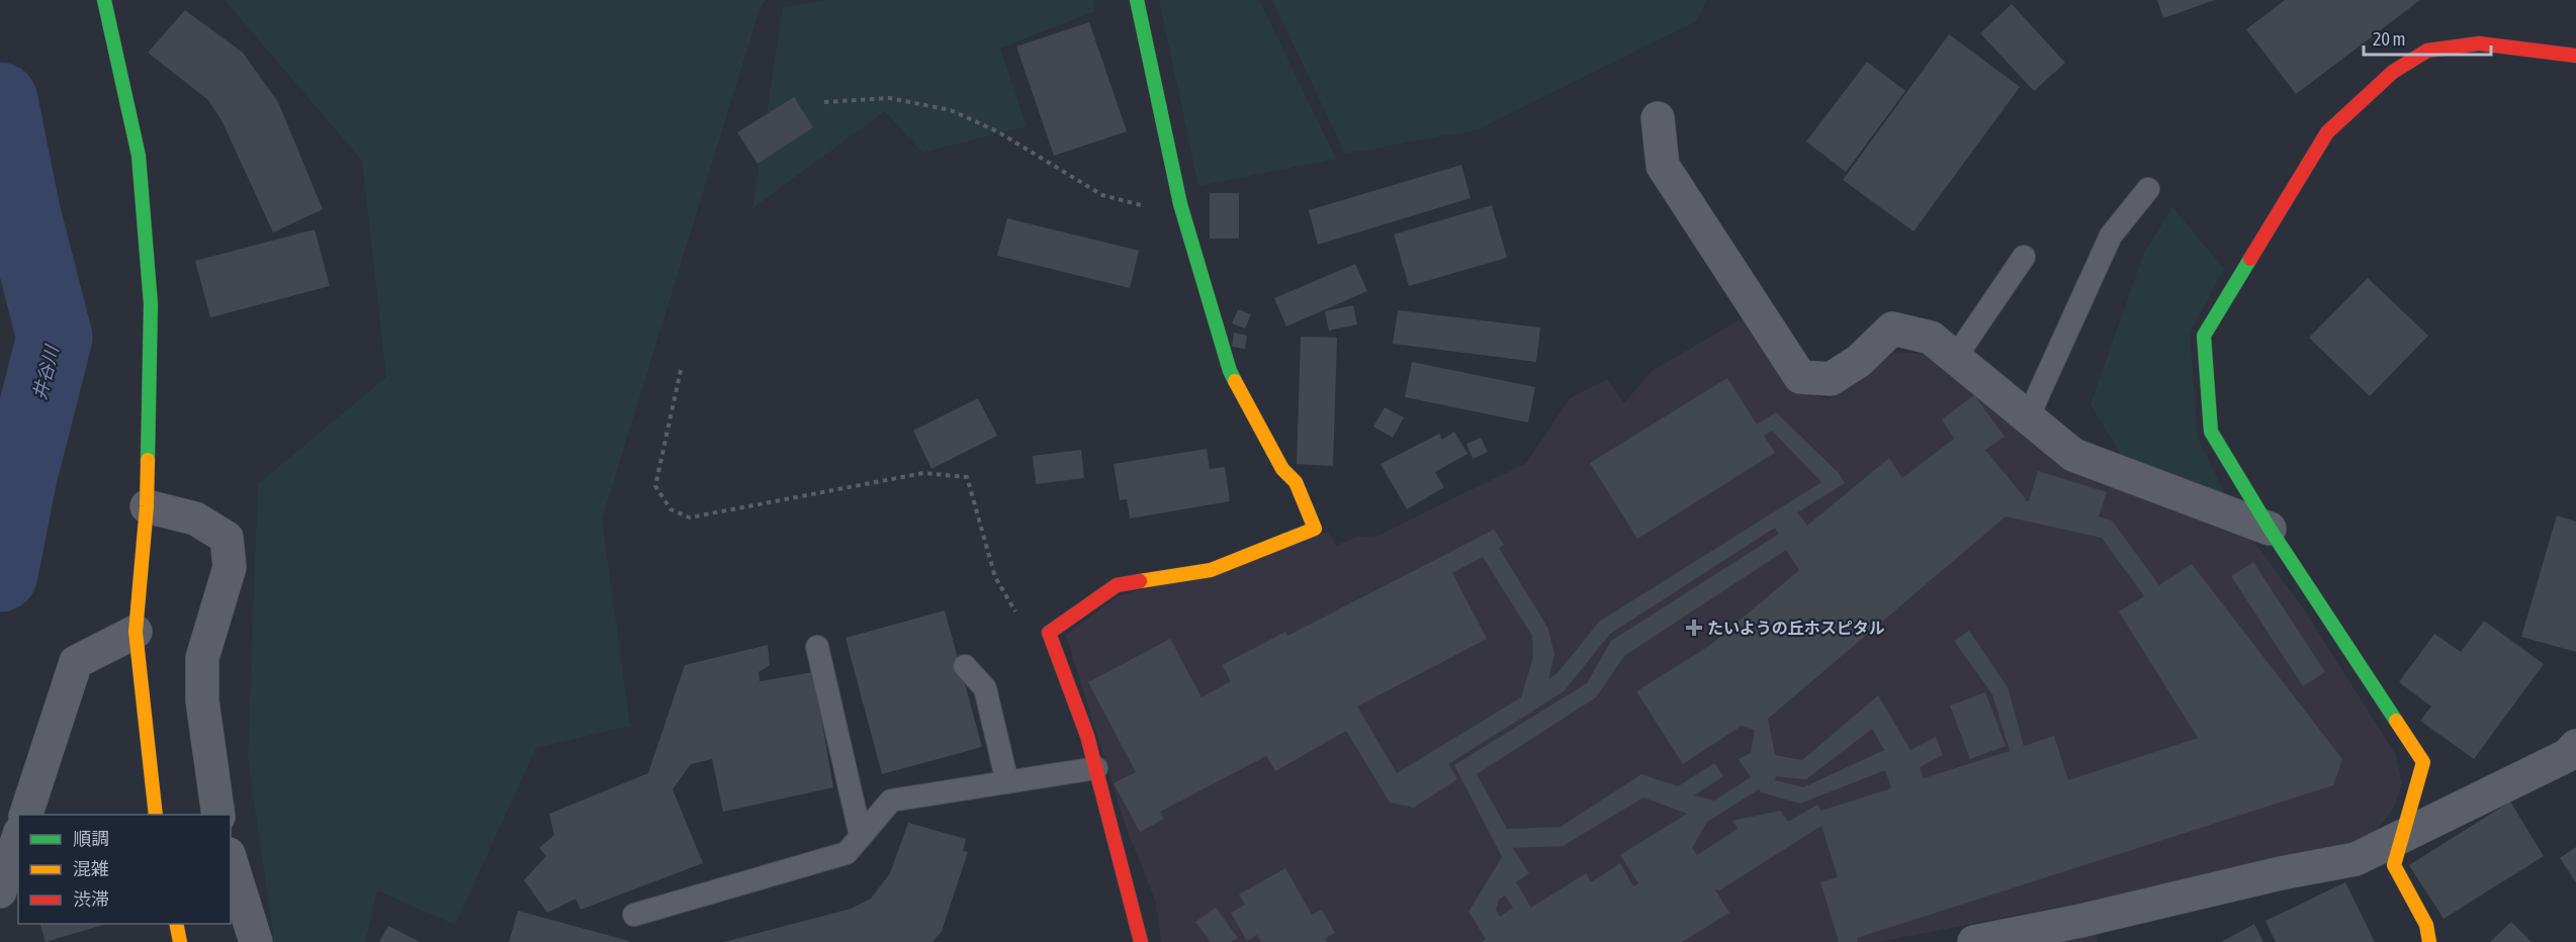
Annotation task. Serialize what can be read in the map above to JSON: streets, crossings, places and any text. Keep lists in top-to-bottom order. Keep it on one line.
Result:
{"water":["井谷川"],"places":{"health":["たいようの丘ホスピタル"]},"legend":["順調","混雑","渋滞"],"scale_bar":"20 m"}
